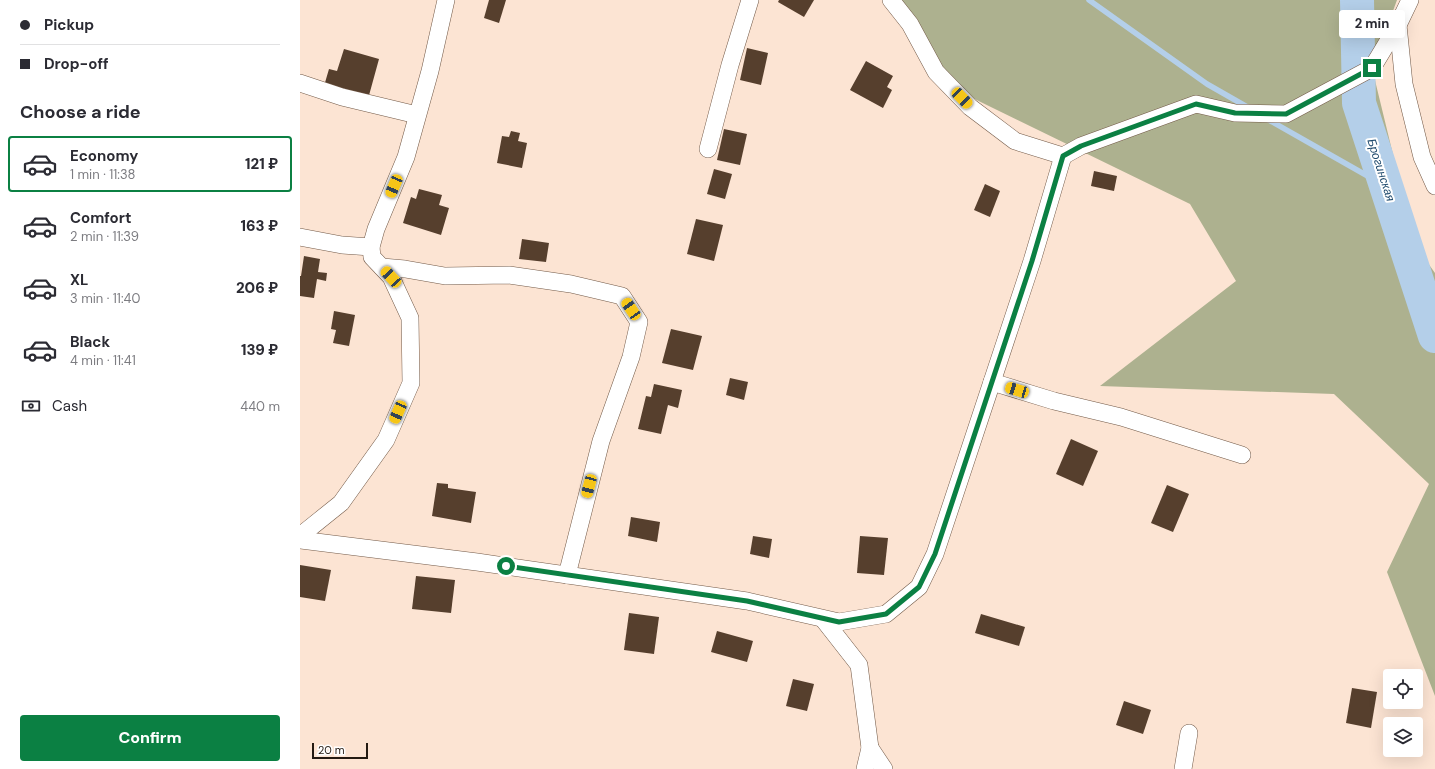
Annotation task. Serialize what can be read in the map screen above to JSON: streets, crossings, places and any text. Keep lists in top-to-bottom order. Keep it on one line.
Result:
{"water":["Брогинская"],"scale_bar":"20 m","page":{"banner":["Pickup","Drop-off"],"bubble":"2 min","heading":"Choose a ride","list":[{"name":"Economy","note":"1 min · 11:38","value":"121 ₽"},{"name":"Comfort","note":"2 min · 11:39","value":"163 ₽"},{"name":"XL","note":"3 min · 11:40","value":"206 ₽"},{"name":"Black","note":"4 min · 11:41","value":"139 ₽"}],"pay":["Cash","440 m"],"buttons":"Confirm","scale":"20 m"}}
